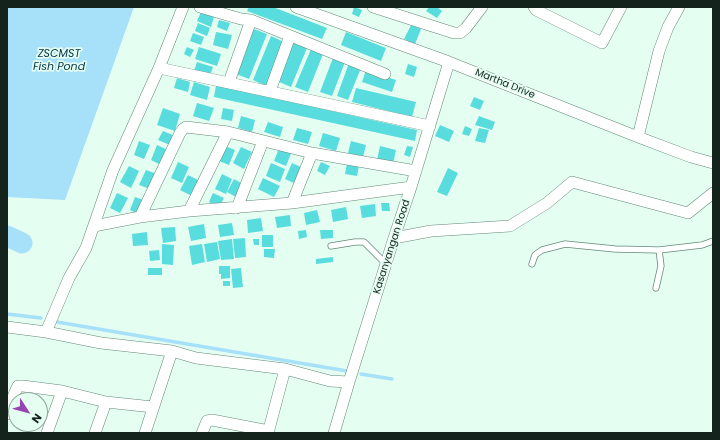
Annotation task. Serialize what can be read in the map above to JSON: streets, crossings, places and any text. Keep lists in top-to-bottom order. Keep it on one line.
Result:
{"streets":{"street":["Martha Drive","Kasanyangan Road"]},"crossings":[["Martha Drive","Kasanyangan Road"]],"water":["ZSCMST Fish Pond"],"north":"bottom right"}
